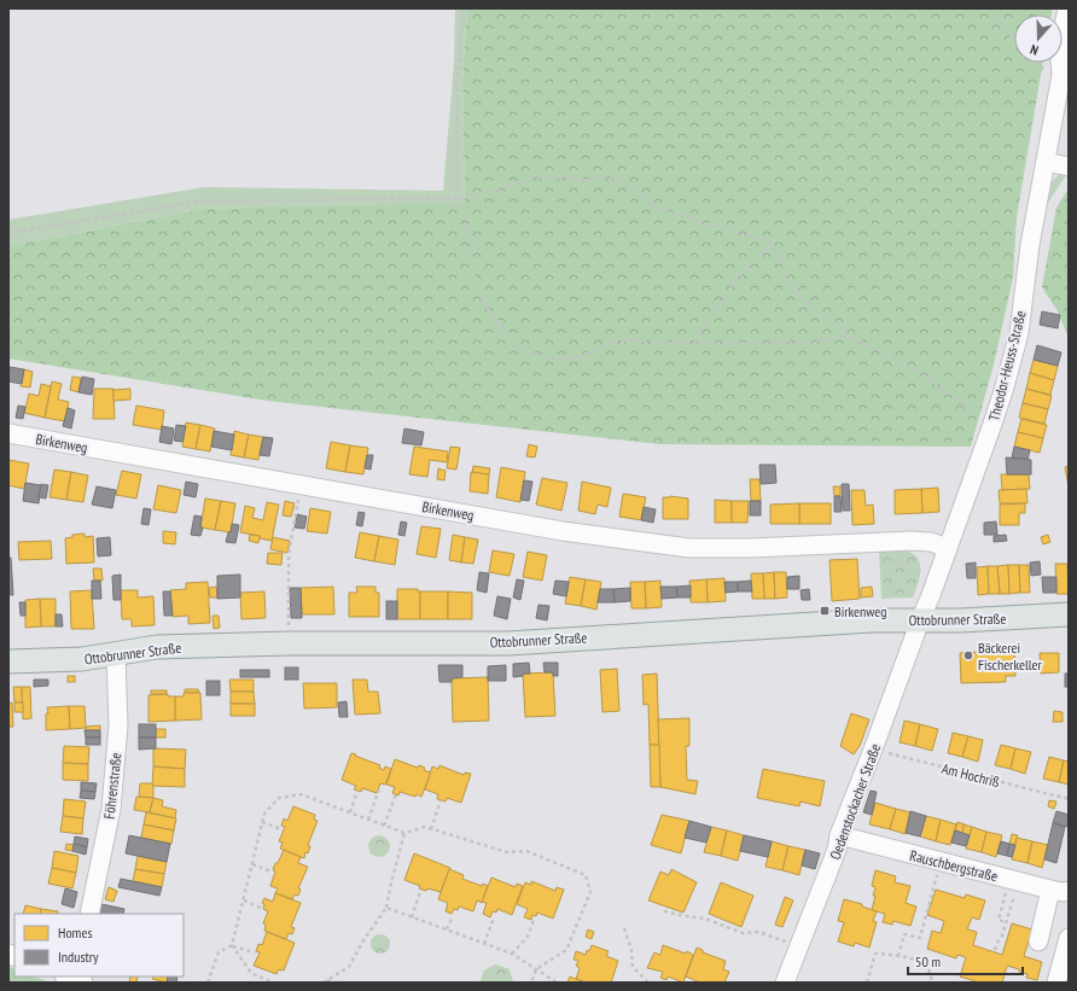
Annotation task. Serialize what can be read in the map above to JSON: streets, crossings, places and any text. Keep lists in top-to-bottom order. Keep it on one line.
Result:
{"streets":{"main road":["Ottobrunner Straße"],"street":["Theodor-Heuss-Straße","Birkenweg","Föhrenstraße","Oedenstockacher Straße","Rauschbergstraße"],"path":["Am Hochriß"]},"crossings":[["Theodor-Heuss-Straße","Birkenweg"],["Theodor-Heuss-Straße","Ottobrunner Straße"],["Theodor-Heuss-Straße","Oedenstockacher Straße"],["Ottobrunner Straße","Föhrenstraße"],["Ottobrunner Straße","Oedenstockacher Straße"],["Am Hochriß","Oedenstockacher Straße"],["Oedenstockacher Straße","Rauschbergstraße"]],"places":{"transit":["Birkenweg"],"other":["Bäckerei Fischerkeller"]},"legend":["Homes","Industry"],"scale_bar":"50 m","north":"bottom"}
